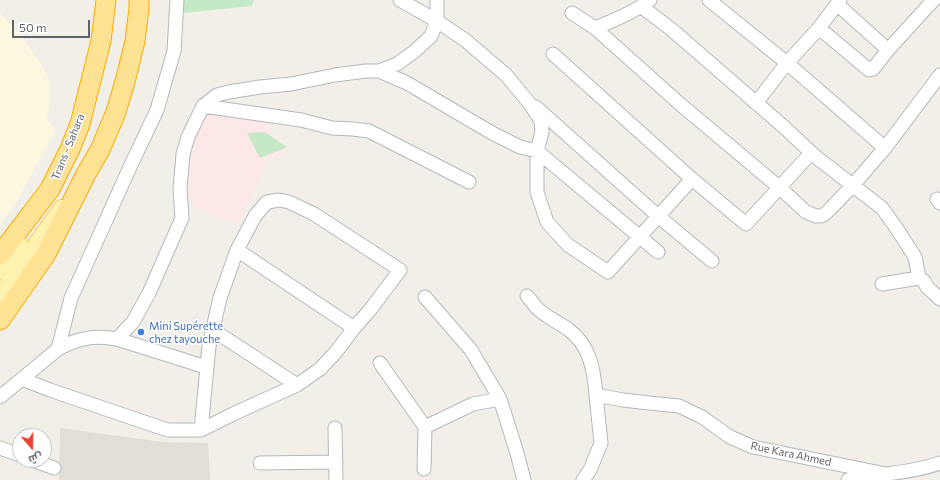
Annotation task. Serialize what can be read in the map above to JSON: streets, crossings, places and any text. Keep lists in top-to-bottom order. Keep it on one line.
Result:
{"streets":{"highway":["Trans - Sahara"],"street":["Rue Kara Ahmed"]},"places":["Mini Supérette chez tayouche"],"scale_bar":"50 m","north":"bottom"}
